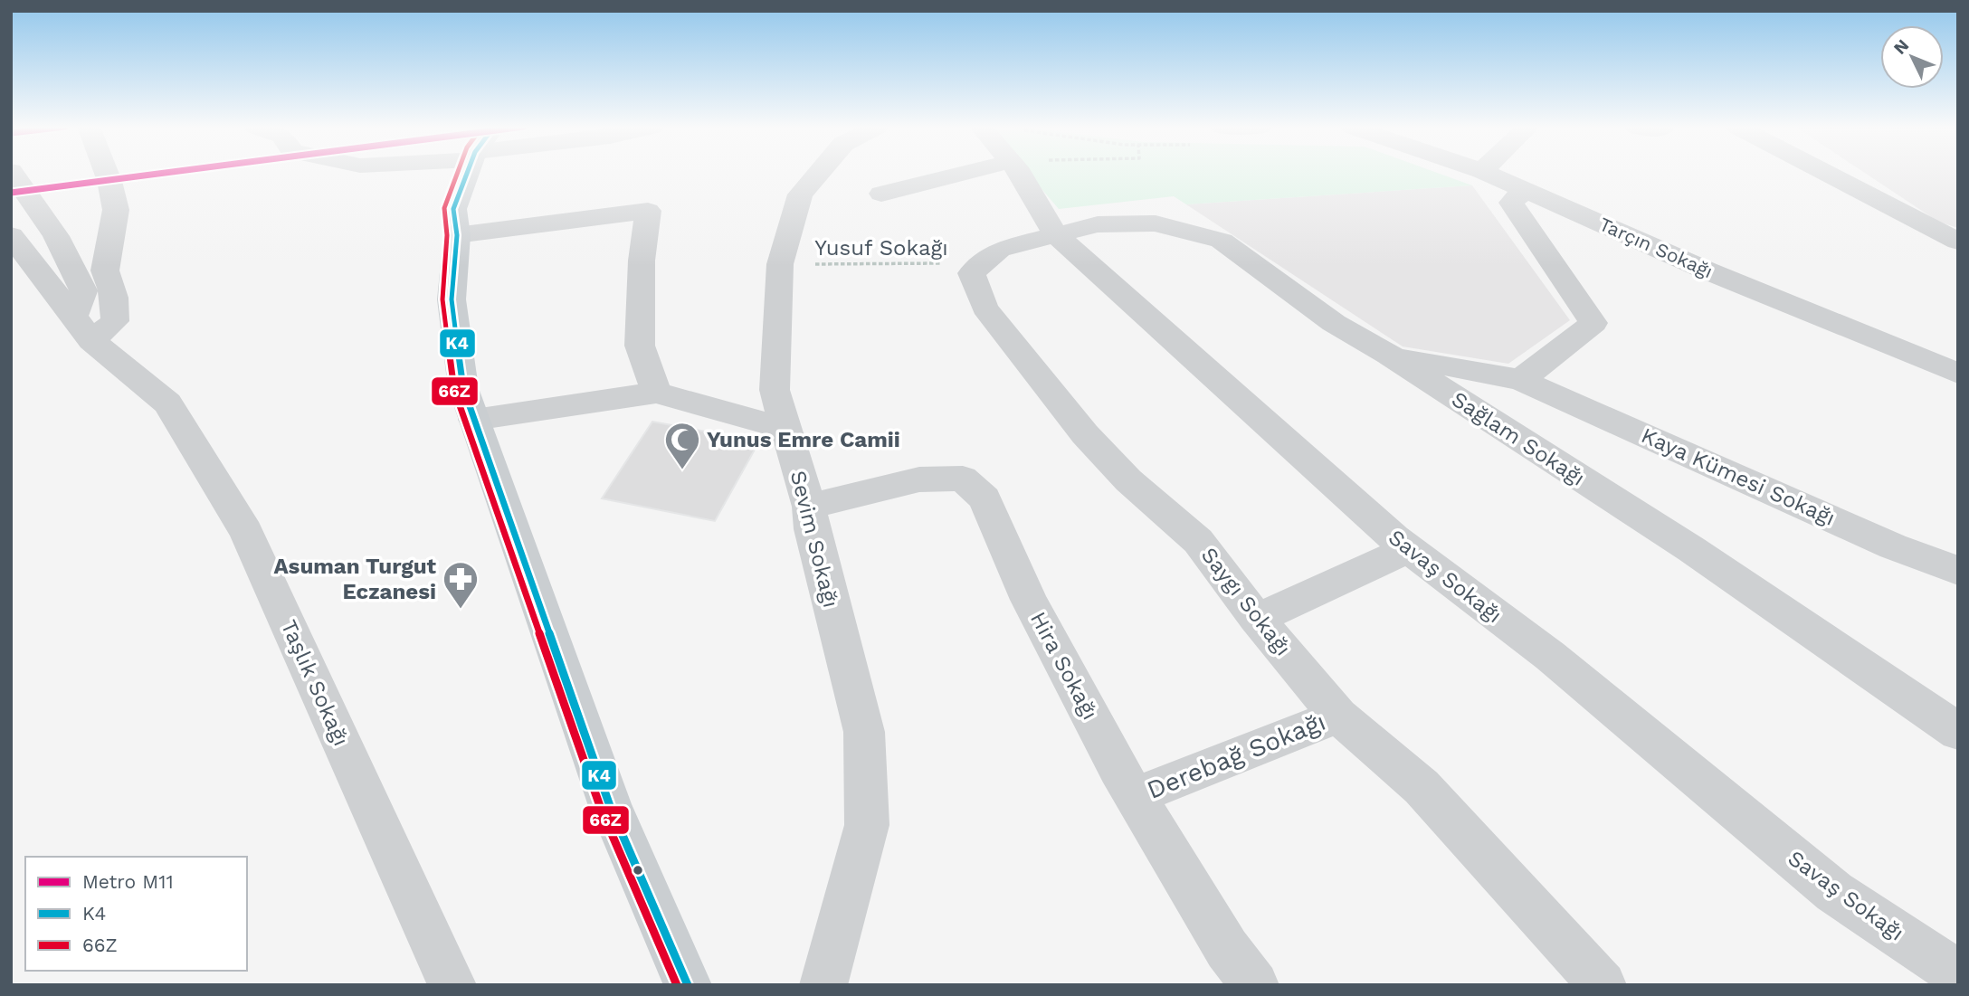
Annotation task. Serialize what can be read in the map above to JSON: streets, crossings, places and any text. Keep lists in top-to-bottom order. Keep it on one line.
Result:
{"streets":{"street":["Tarçın Sokağı","Sağlam Sokağı","Kaya Kümesi Sokağı","Sevim Sokağı","Savaş Sokağı","Saygı Sokağı","Hira Sokağı","Taşlık Sokağı","Derebağ Sokağı"],"path":["Yusuf Sokağı"]},"crossings":[["Yusuf Sokağı","Sevim Sokağı"],["Yusuf Sokağı","Saygı Sokağı"],["Sağlam Sokağı","Kaya Kümesi Sokağı"],["Sağlam Sokağı","Savaş Sokağı"],["Sevim Sokağı","Hira Sokağı"],["Saygı Sokağı","Derebağ Sokağı"],["Hira Sokağı","Derebağ Sokağı"]],"places":{"mosque":["Yunus Emre Camii"],"pharmacy":["Asuman Turgut Eczanesi"]},"lines":["metro line M11","transit line K4","transit line 66Z"],"legend":["Metro M11","K4","66Z"],"north":"top left"}
